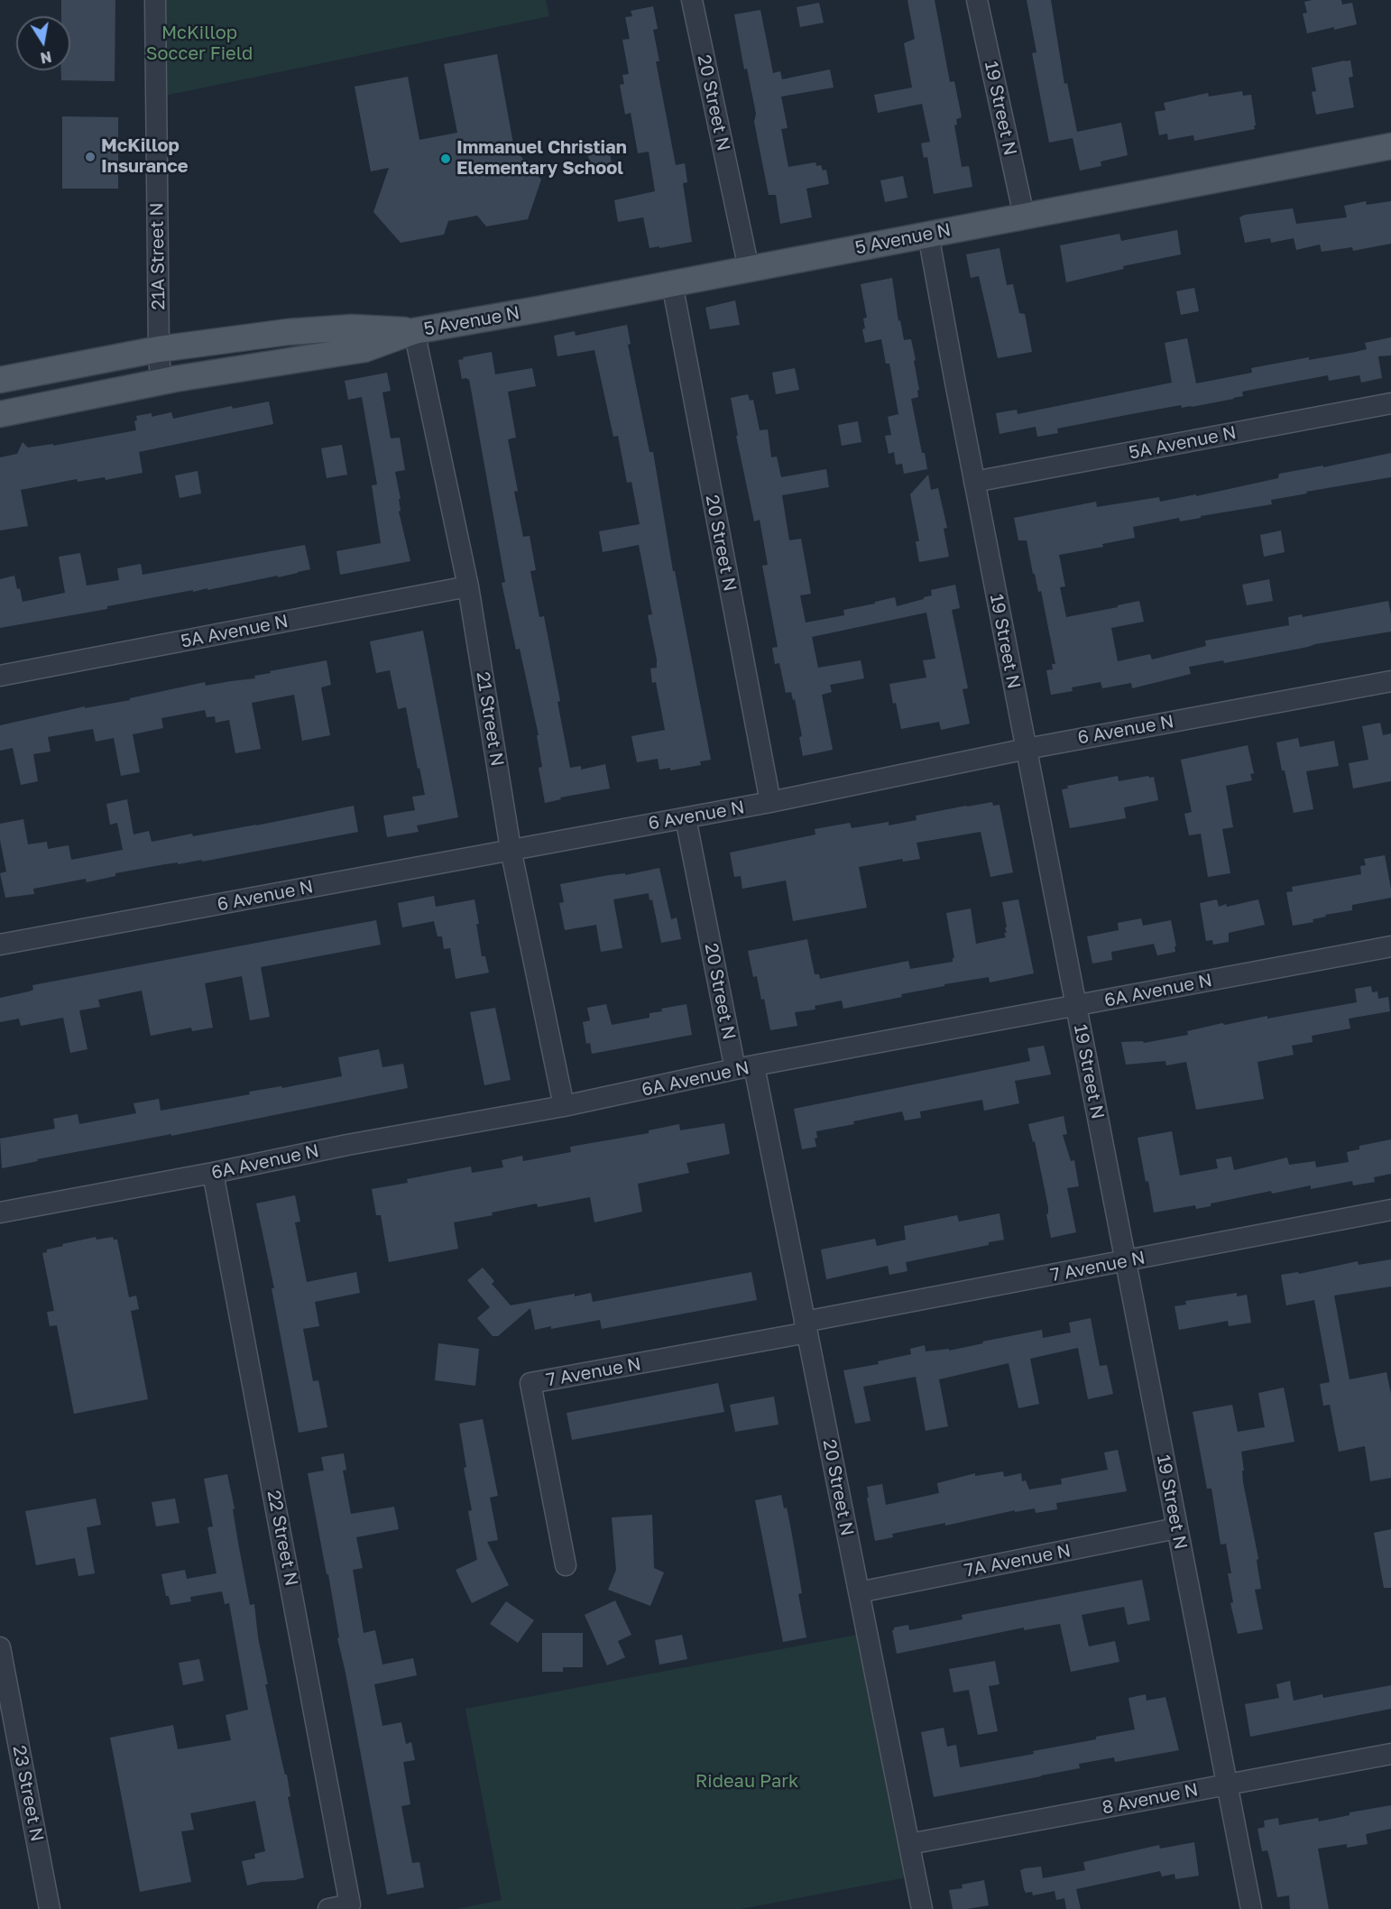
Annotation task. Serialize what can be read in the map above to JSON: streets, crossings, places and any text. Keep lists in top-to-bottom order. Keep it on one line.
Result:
{"streets":{"main road":["5 Avenue N"],"street":["20 Street N","19 Street N","21A Street N","5A Avenue N","21 Street N","6 Avenue N","6A Avenue N","7 Avenue N","22 Street N","7A Avenue N","23 Street N","8 Avenue N"]},"crossings":[["20 Street N","5 Avenue N"],["20 Street N","6 Avenue N"],["20 Street N","6A Avenue N"],["20 Street N","7 Avenue N"],["20 Street N","7A Avenue N"],["20 Street N","8 Avenue N"],["19 Street N","5 Avenue N"],["19 Street N","5A Avenue N"],["19 Street N","6 Avenue N"],["19 Street N","6A Avenue N"],["19 Street N","7 Avenue N"],["19 Street N","7A Avenue N"],["19 Street N","8 Avenue N"],["5 Avenue N","21A Street N"],["5 Avenue N","21 Street N"],["5A Avenue N","21 Street N"],["21 Street N","6 Avenue N"],["21 Street N","6A Avenue N"],["6A Avenue N","22 Street N"]],"parks":["McKillop Soccer Field","Rideau Park"],"places":["McKillop Insurance","Immanuel Christian Elementary School"],"north":"bottom"}
